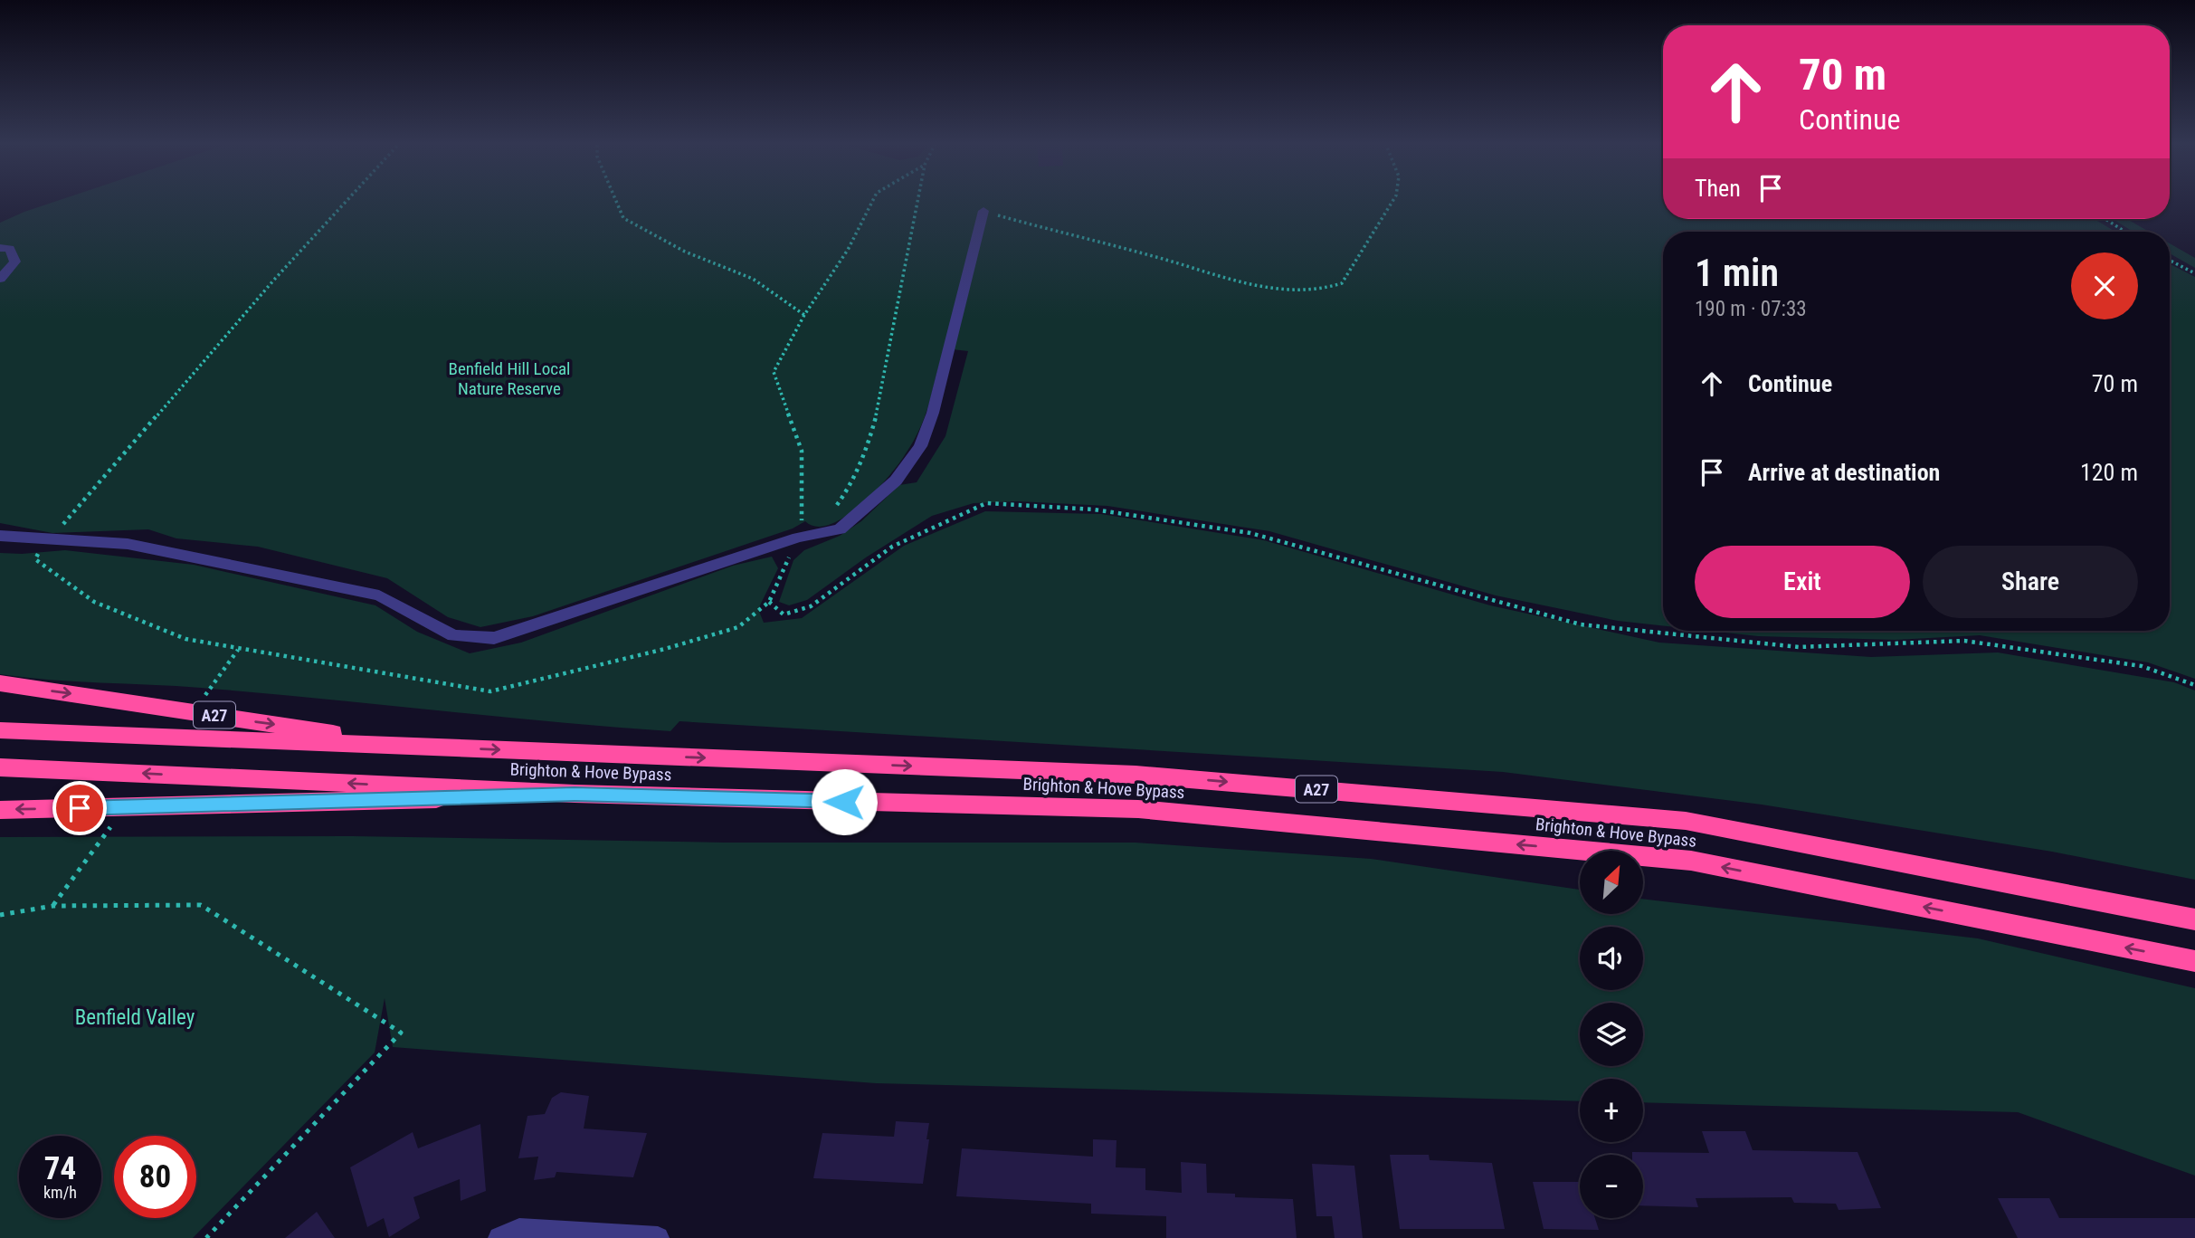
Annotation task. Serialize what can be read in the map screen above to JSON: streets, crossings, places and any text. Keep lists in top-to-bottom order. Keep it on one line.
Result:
{"streets":{"highway":["A27","Brighton & Hove Bypass"]},"crossings":[["A27","Brighton & Hove Bypass"]],"parks":["Benfield Hill Local Nature Reserve","Benfield Valley"],"north":"top right","page":{"turn":["70 m","Continue"],"then":"Then","heading":["1 min","190 m · 07:33"],"list":[{"name":"Continue","value":"70 m"},{"name":"Arrive at destination","value":"120 m"}],"buttons":["Exit","Share"],"map_buttons":["+","−"],"speed":"74 km/h","limit":"80"}}
